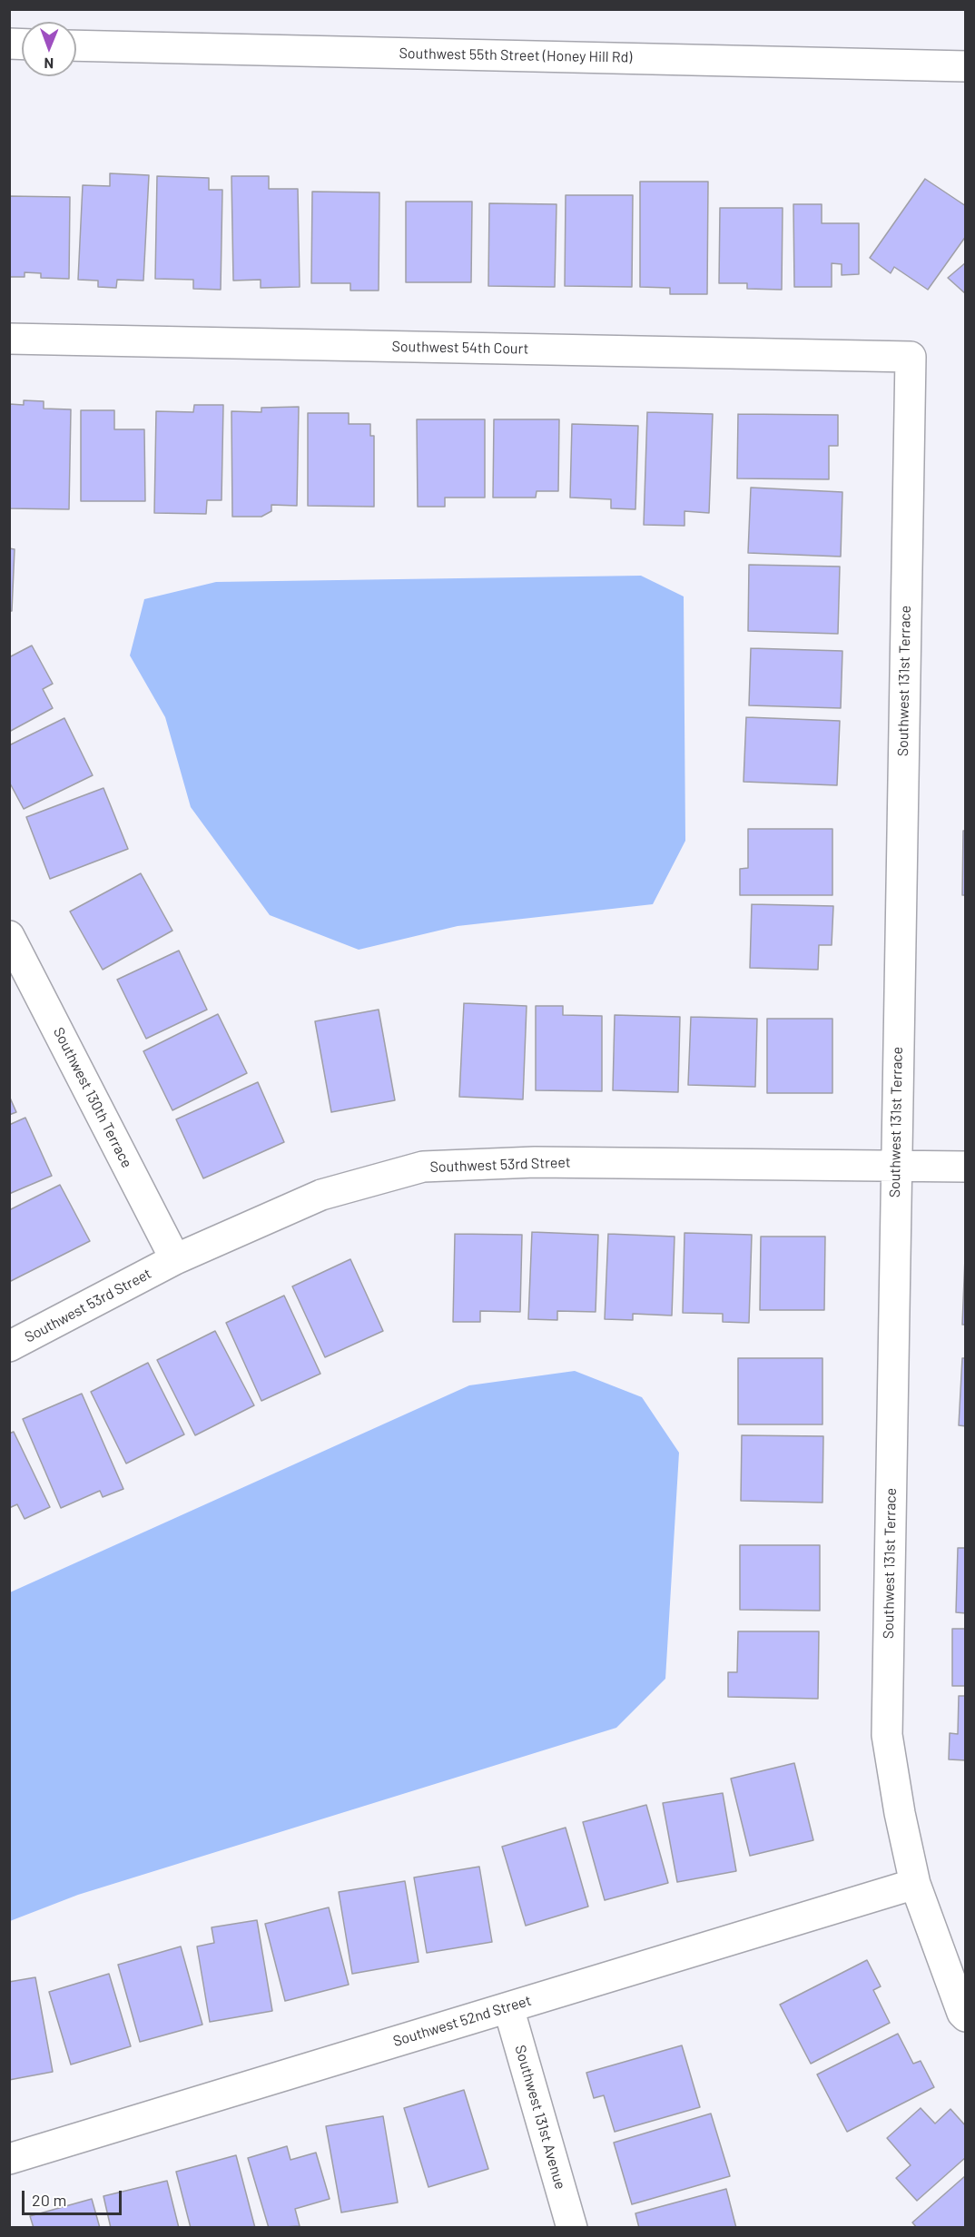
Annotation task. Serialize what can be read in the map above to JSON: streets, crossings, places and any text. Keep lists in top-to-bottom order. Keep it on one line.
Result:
{"streets":{"street":["Southwest 55th Street (Honey Hill Rd)","Southwest 54th Court","Southwest 131st Terrace","Southwest 130th Terrace","Southwest 53rd Street","Southwest 52nd Street","Southwest 131st Avenue"]},"crossings":[["Southwest 54th Court","Southwest 131st Terrace"],["Southwest 131st Terrace","Southwest 53rd Street"],["Southwest 131st Terrace","Southwest 52nd Street"],["Southwest 130th Terrace","Southwest 53rd Street"],["Southwest 52nd Street","Southwest 131st Avenue"]],"scale_bar":"20 m","north":"bottom"}
